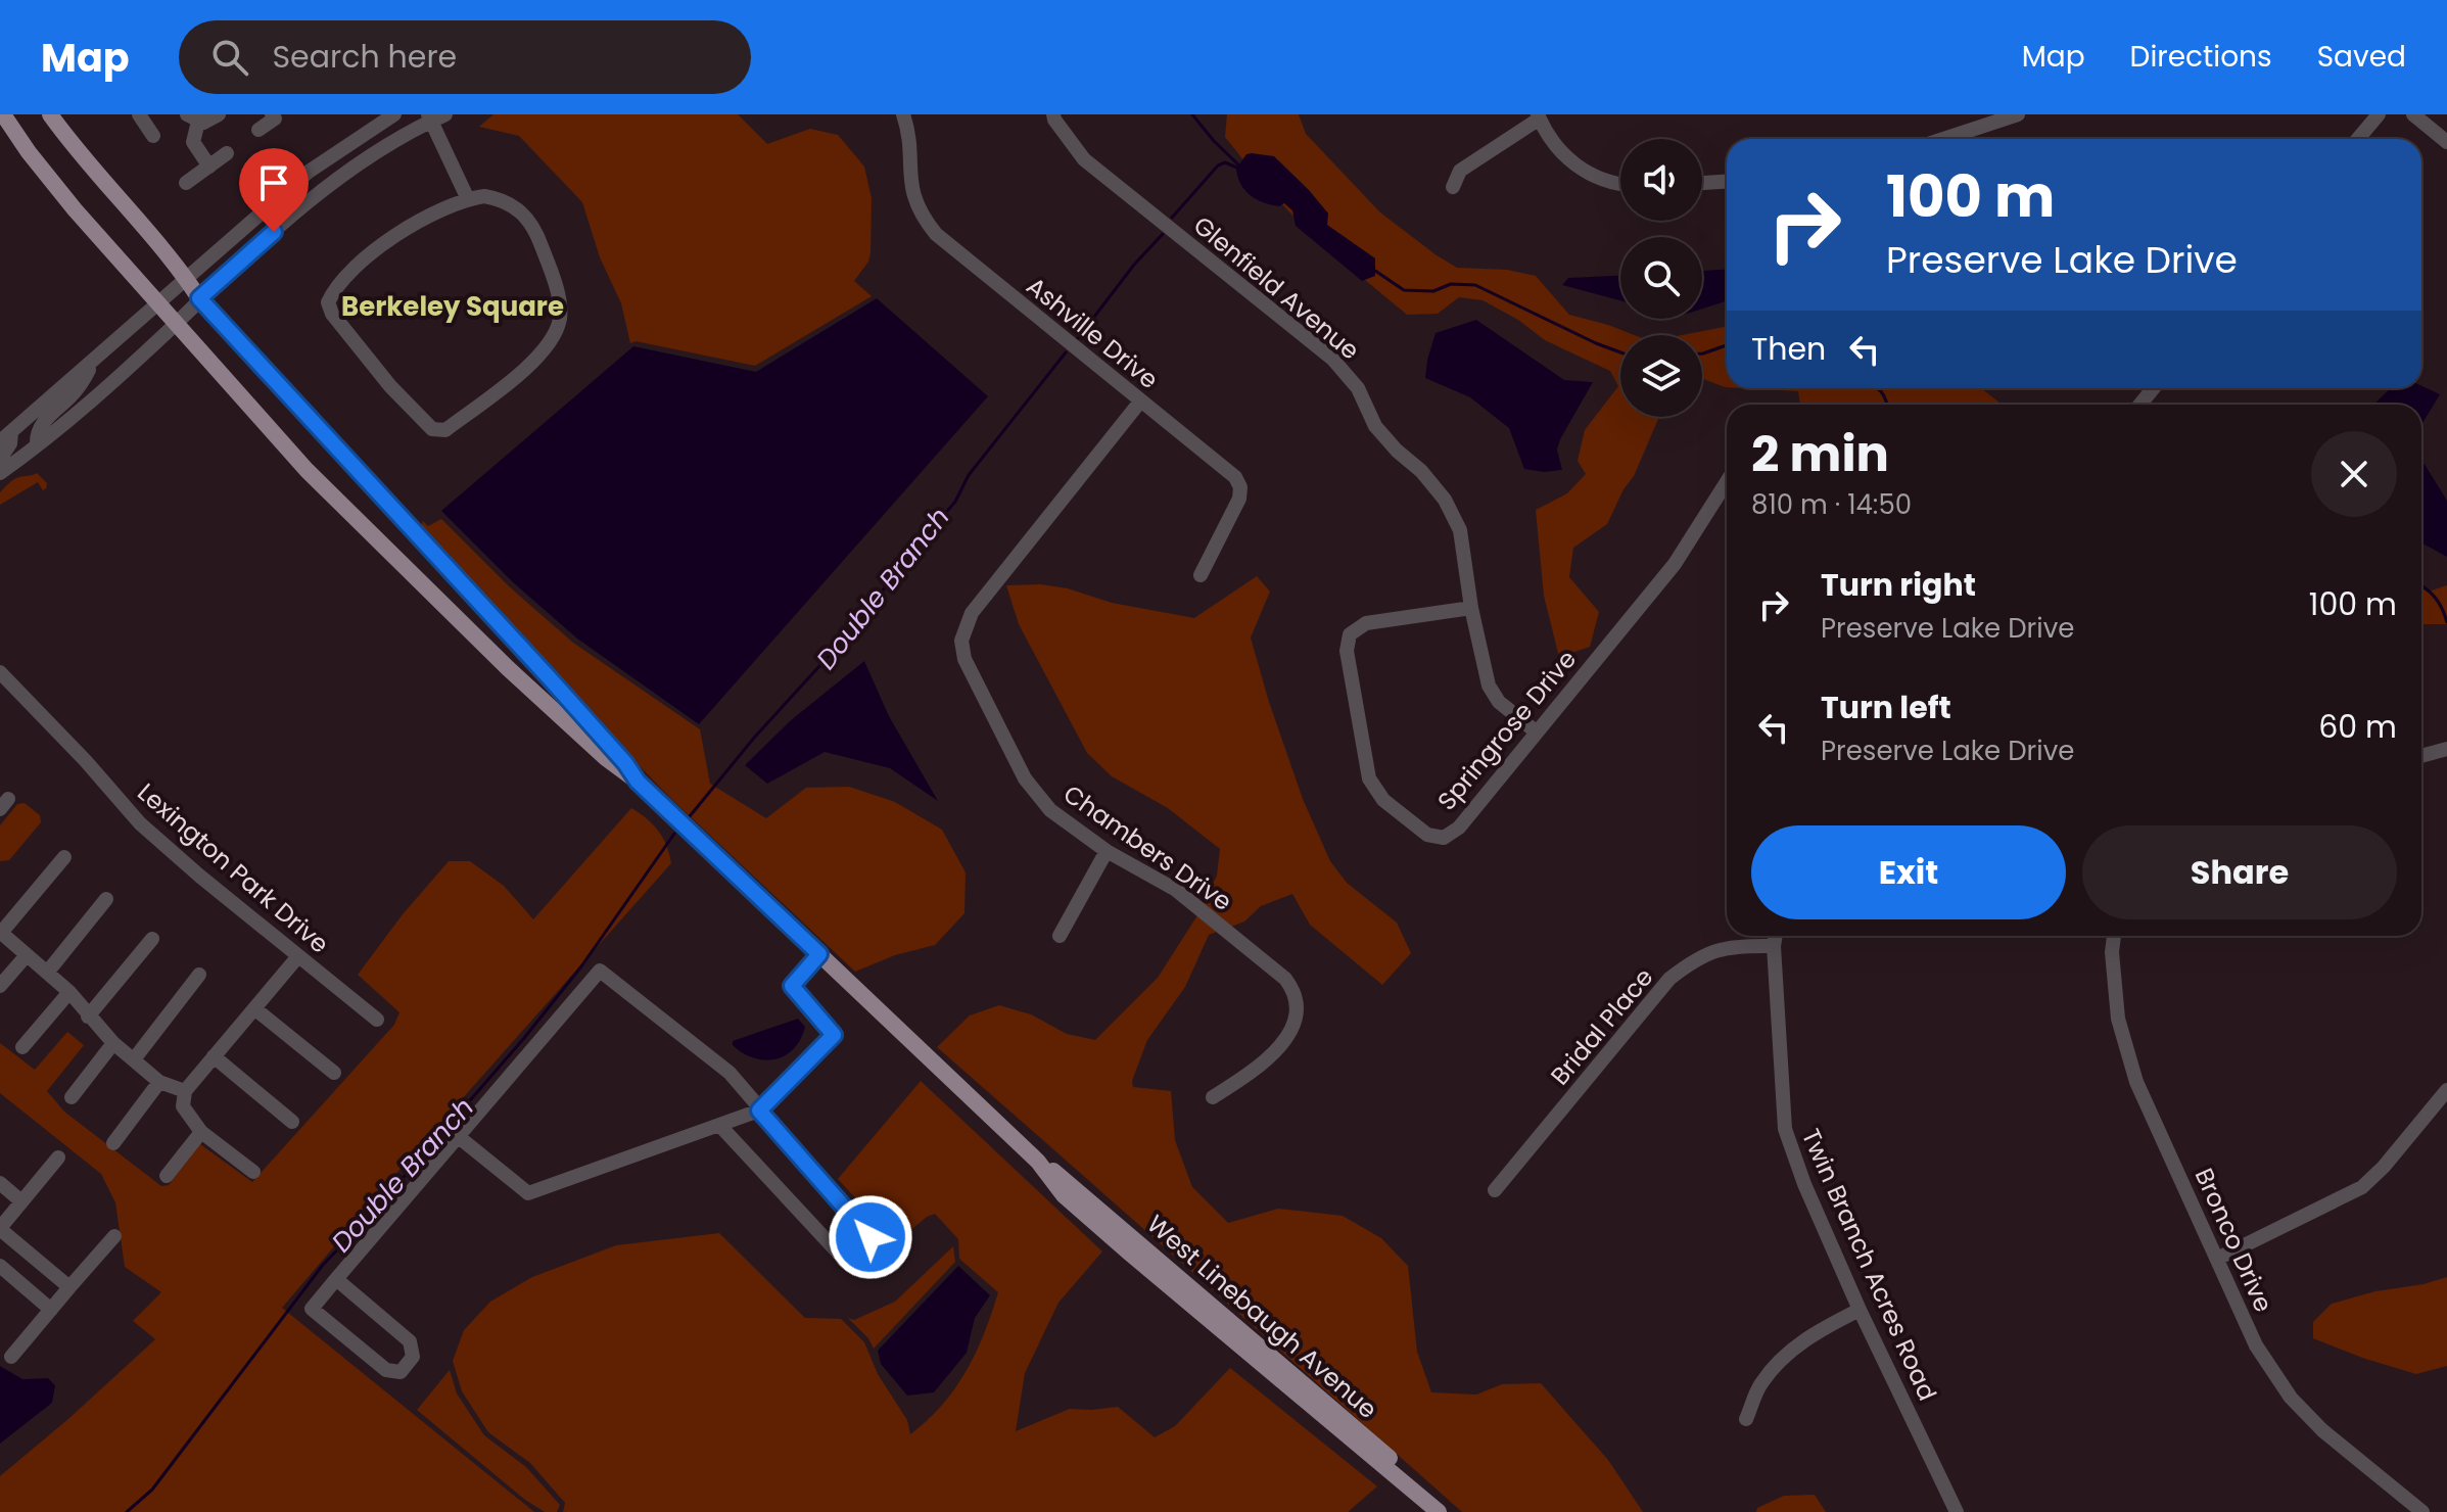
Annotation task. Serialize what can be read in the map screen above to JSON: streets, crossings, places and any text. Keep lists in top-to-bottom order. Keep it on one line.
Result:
{"streets":{"main road":["West Linebaugh Avenue"],"street":["Glenfield Avenue","Ashville Drive","Springrose Drive","Chambers Drive","Lexington Park Drive","Bridal Place","Bronco Drive","Twin Branch Acres Road"]},"crossings":[["Glenfield Avenue","Springrose Drive"],["Ashville Drive","Chambers Drive"],["Bridal Place","Twin Branch Acres Road"]],"districts":["Berkeley Square"],"water":["Double Branch"],"page":{"header":"Map","search":"Search here","nav":["Map","Directions","Saved"],"turn":["100 m","Preserve Lake Drive"],"then":"Then","heading":["2 min","810 m · 14:50"],"list":[{"name":"Turn right","note":"Preserve Lake Drive","value":"100 m"},{"name":"Turn left","note":"Preserve Lake Drive","value":"60 m"}],"buttons":["Exit","Share"]}}
